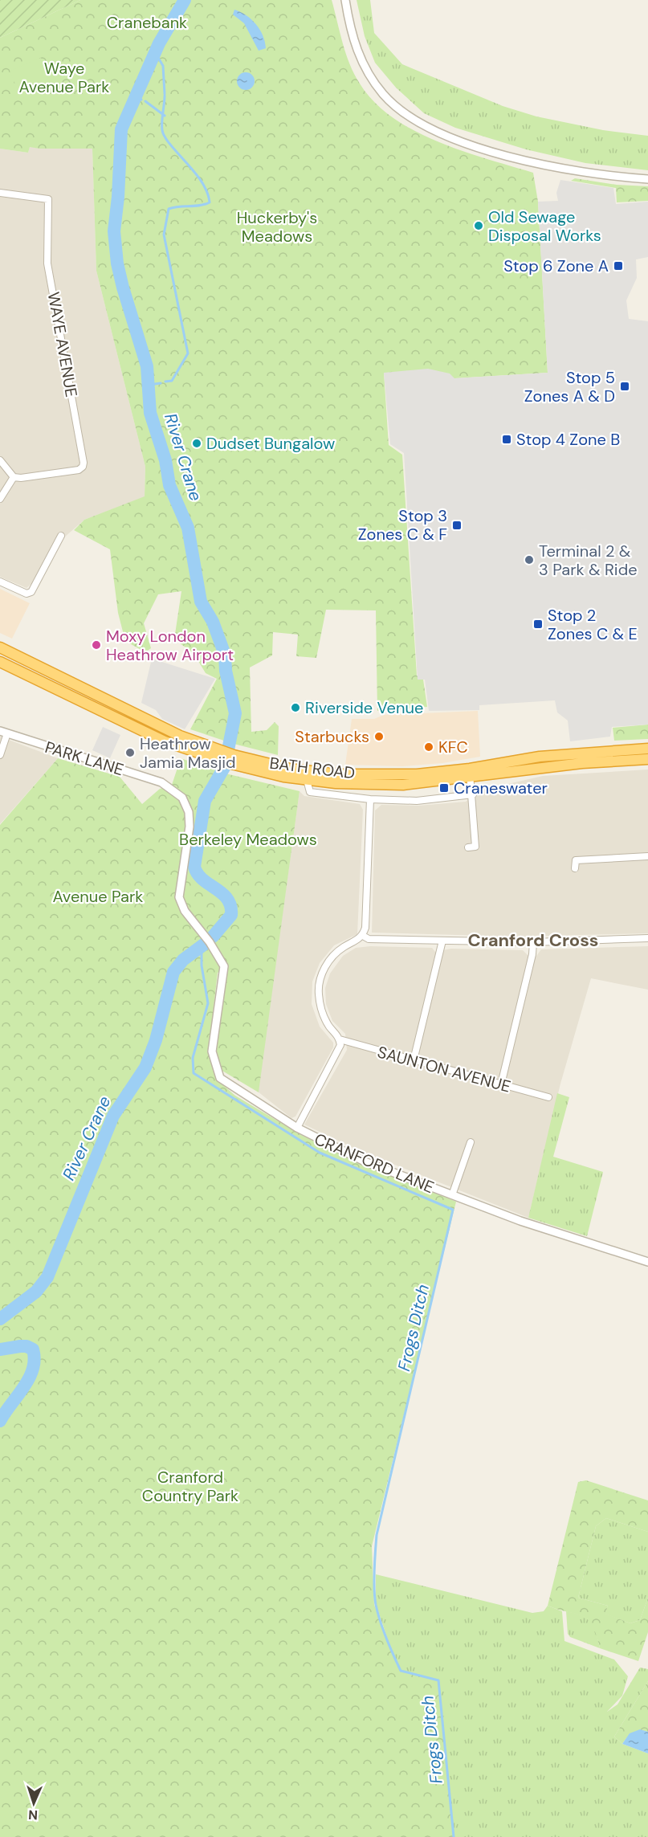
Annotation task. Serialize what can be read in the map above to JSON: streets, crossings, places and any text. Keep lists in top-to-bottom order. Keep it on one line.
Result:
{"streets":{"highway":["BATH ROAD"],"street":["WAYE AVENUE","PARK LANE","SAUNTON AVENUE","CRANFORD LANE"]},"crossings":[["PARK LANE","CRANFORD LANE"]],"districts":["Cranford Cross"],"water":["River Crane","Frogs Ditch"],"parks":["Cranebank","Waye Avenue Park","Huckerby's Meadows","Berkeley Meadows","Avenue Park","Cranford Country Park"],"places":{"other":["Old Sewage Disposal Works","Dudset Bungalow","Terminal 2 & 3 Park & Ride","Moxy London Heathrow Airport","Riverside Venue","Starbucks","KFC","Heathrow Jamia Masjid"],"transit":["Stop 6 Zone A","Stop 5 Zones A & D","Stop 4 Zone B","Stop 3 Zones C & F","Stop 2 Zones C & E","Craneswater"]},"north":"bottom"}
